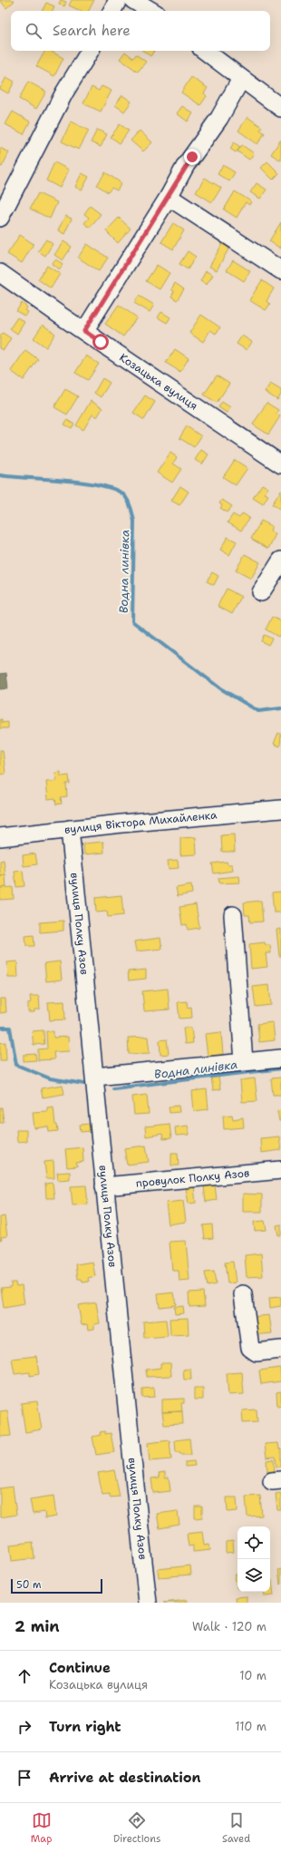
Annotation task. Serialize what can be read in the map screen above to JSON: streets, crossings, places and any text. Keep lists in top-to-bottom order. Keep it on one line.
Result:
{"streets":{"street":["Козацька вулиця","вулиця Віктора Михайленка","вулиця Полку Азов","провулок Полку Азов"]},"crossings":[["вулиця Віктора Михайленка","вулиця Полку Азов"],["вулиця Полку Азов","провулок Полку Азов"]],"water":["Водна линівка"],"scale_bar":"50 m","page":{"search":"Search here","scale":"50 m","heading":["2 min","Walk · 120 m"],"list":[["Continue","Козацька вулиця","10 m"],["Turn right","110 m"],"Arrive at destination"],"nav":["Map","Directions","Saved"]}}
